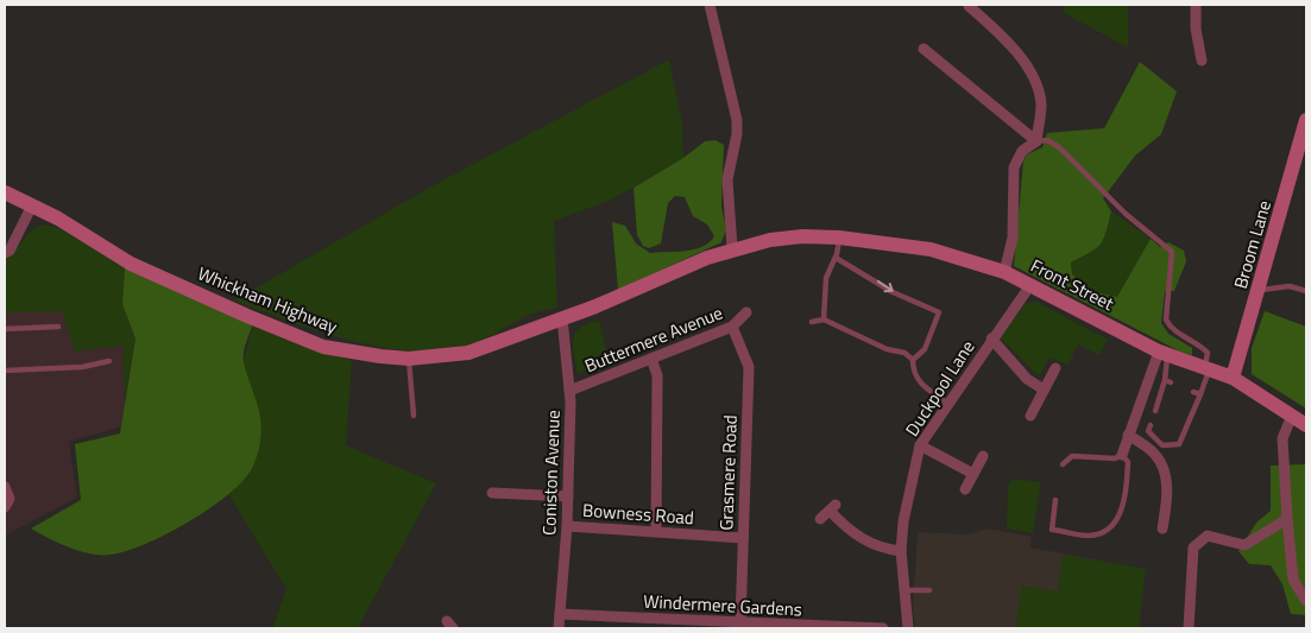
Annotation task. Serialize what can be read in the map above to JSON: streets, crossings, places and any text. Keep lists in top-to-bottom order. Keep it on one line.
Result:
{"streets":{"main road":["Broom Lane","Front Street","Whickham Highway"],"street":["Buttermere Avenue","Duckpool Lane","Coniston Avenue","Grasmere Road","Bowness Road","Windermere Gardens"]},"crossings":[["Broom Lane","Front Street"],["Front Street","Whickham Highway"],["Front Street","Duckpool Lane"],["Whickham Highway","Coniston Avenue"],["Buttermere Avenue","Coniston Avenue"],["Buttermere Avenue","Grasmere Road"],["Coniston Avenue","Bowness Road"],["Coniston Avenue","Windermere Gardens"],["Grasmere Road","Bowness Road"],["Grasmere Road","Windermere Gardens"]]}
